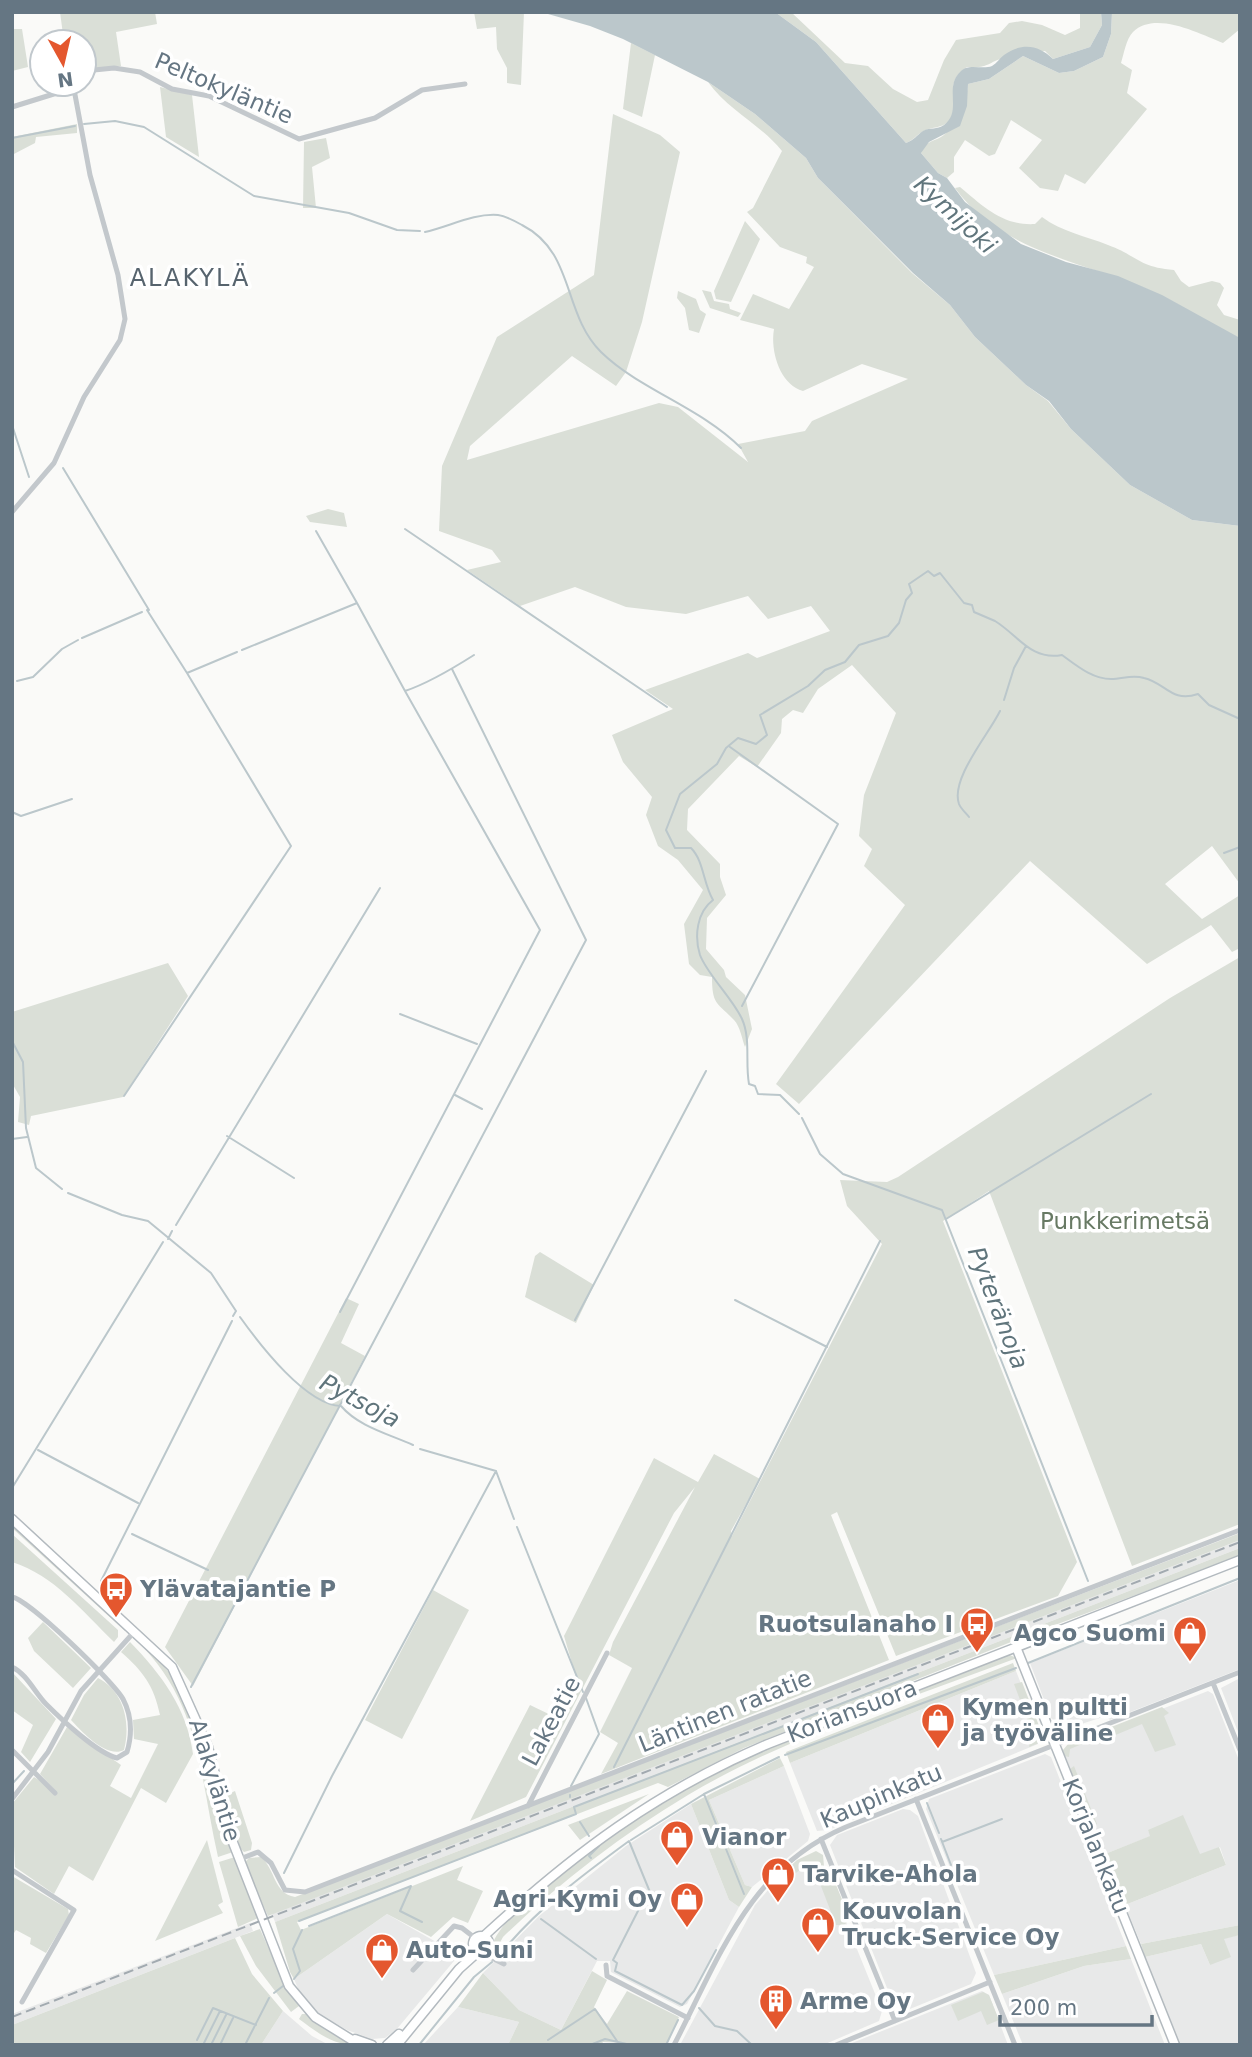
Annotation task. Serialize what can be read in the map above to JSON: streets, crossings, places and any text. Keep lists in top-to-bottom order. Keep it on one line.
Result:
{"streets":{"street":["Peltokyläntie","Läntinen ratatie","Koriansuora","Lakeatie","Alakyläntie","Kaupinkatu","Korjalankatu"]},"crossings":[["Läntinen ratatie","Lakeatie"],["Läntinen ratatie","Alakyläntie"],["Koriansuora","Korjalankatu"],["Kaupinkatu","Korjalankatu"]],"districts":["ALAKYLÄ"],"water":["Kymijoki","Pyteränoja","Pytsoja"],"parks":["Punkkerimetsä"],"places":{"bus stop":["Ylävatajantie P","Ruotsulanaho I"],"shop":["Agco Suomi","Kymen pultti ja työväline","Vianor","Tarvike-Ahola","Agri-Kymi Oy","Kouvolan Truck-Service Oy","Auto-Suni"],"building":["Arme Oy"]},"scale_bar":"200 m","north":"bottom"}
